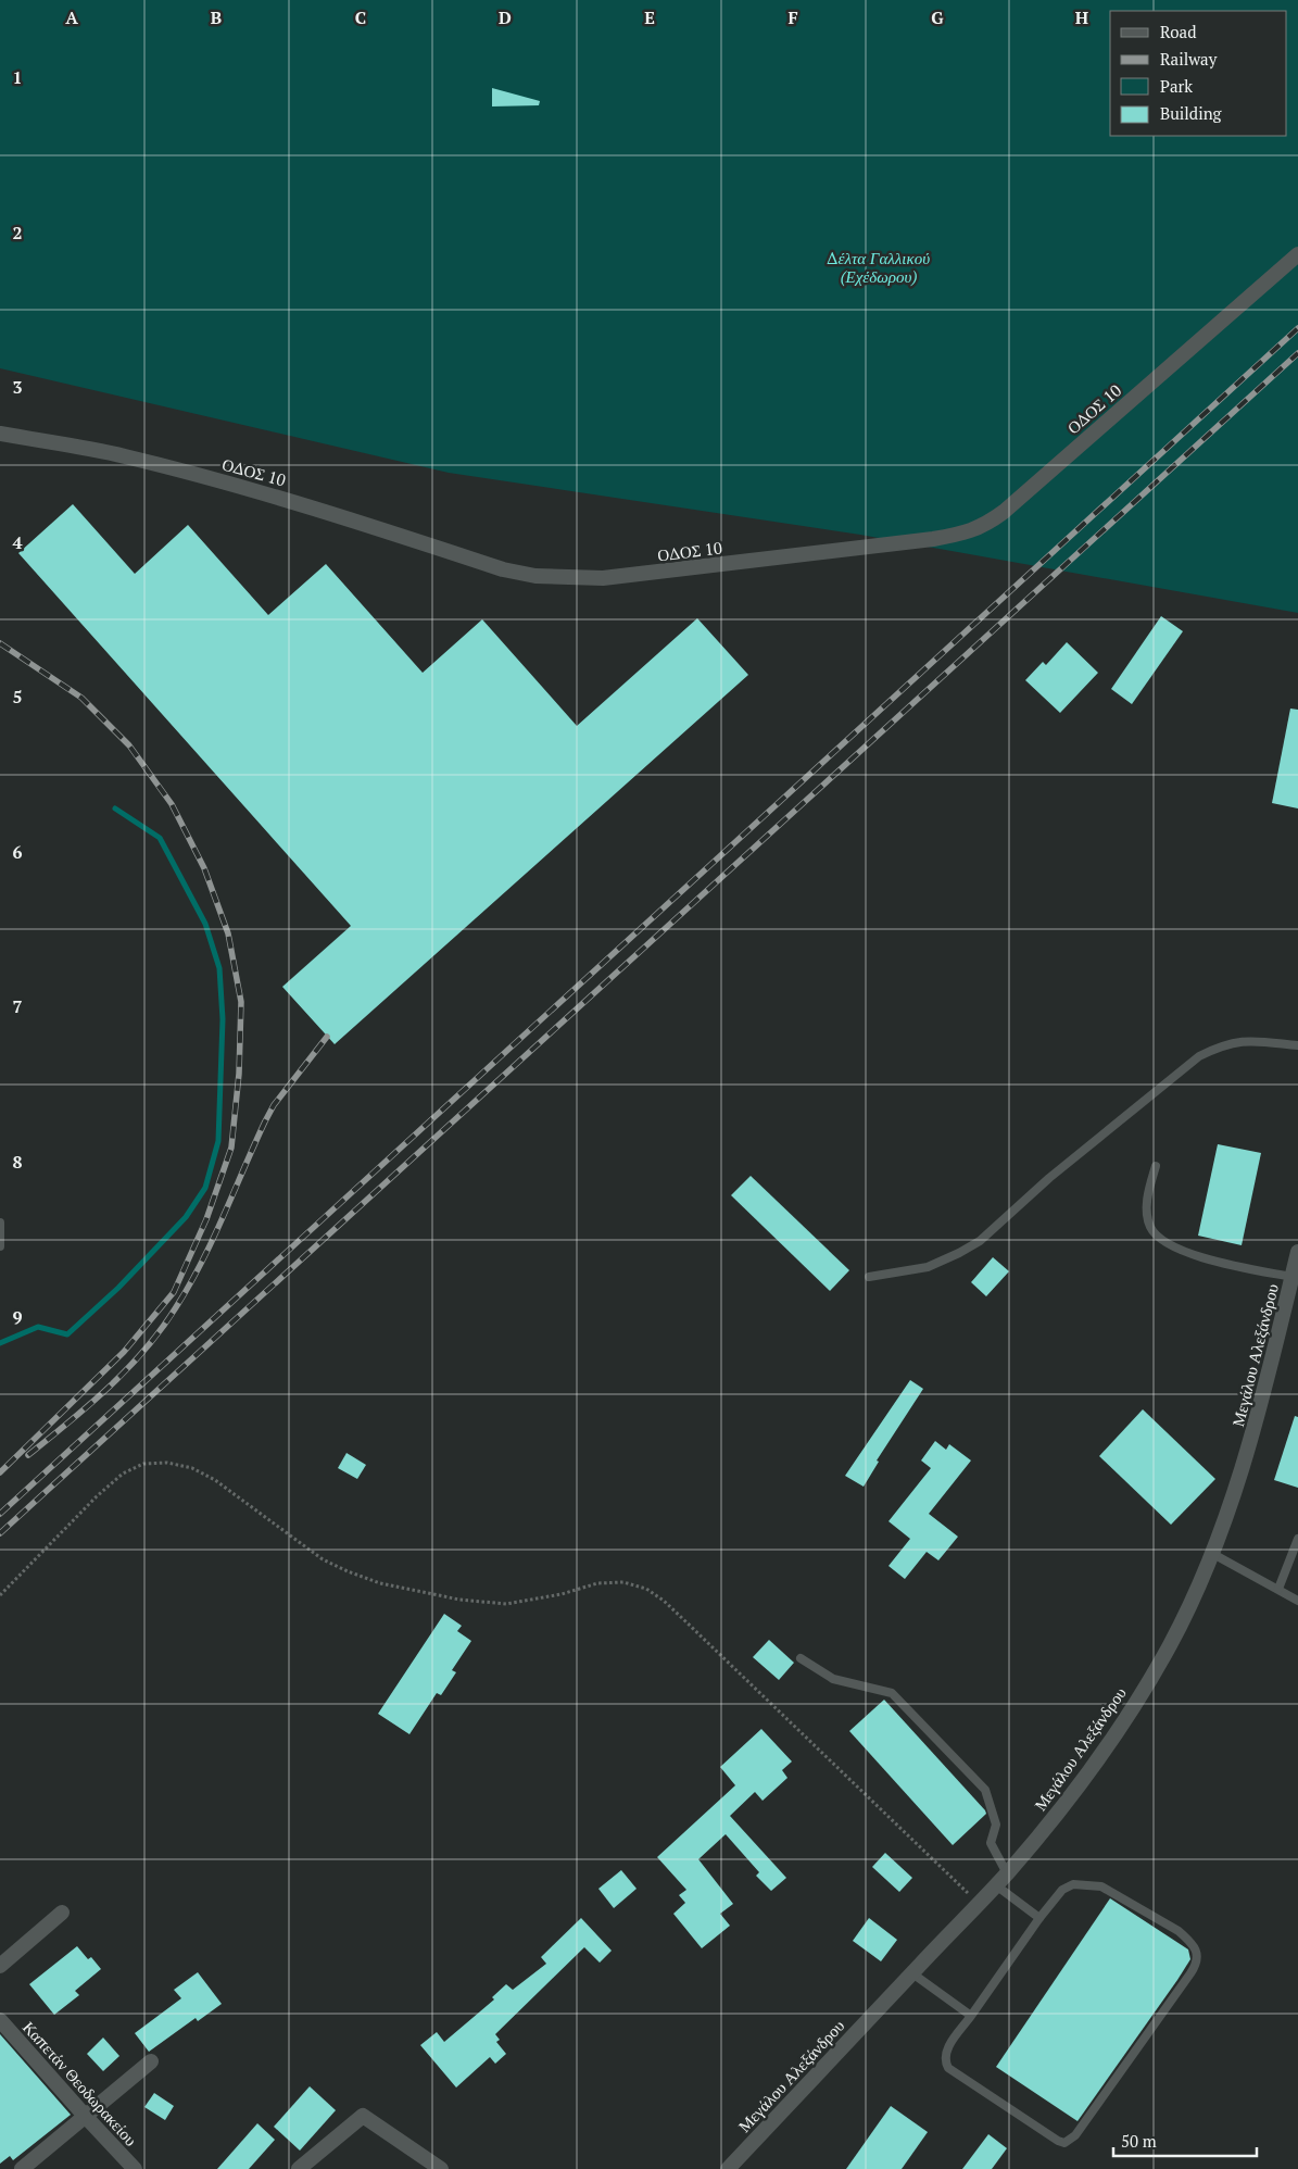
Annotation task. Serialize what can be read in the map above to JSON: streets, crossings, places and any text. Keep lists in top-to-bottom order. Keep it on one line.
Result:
{"streets":{"street":["ΟΔΟΣ 10","Μεγάλου Αλεξάνδρου","Καπετάν Θεοδωρακείου"]},"parks":["Δέλτα Γαλλικού (Εχέδωρου)"],"legend":["Road","Railway","Park","Building"],"scale_bar":"50 m","grid":{"columns":["A","B","C","D","E","F","G","H"],"rows":["1","2","3","4","5","6","7","8","9"]}}
